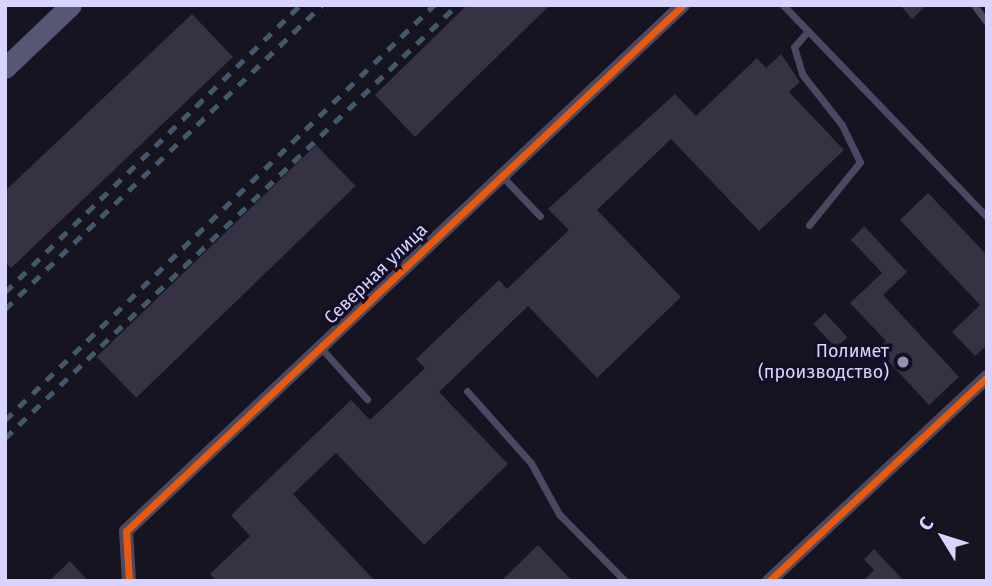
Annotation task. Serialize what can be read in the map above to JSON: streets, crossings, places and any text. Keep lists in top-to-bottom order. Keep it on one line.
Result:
{"streets":{"street":["Северная улица"]},"places":["Полимет (производство)"],"north":"top left"}
